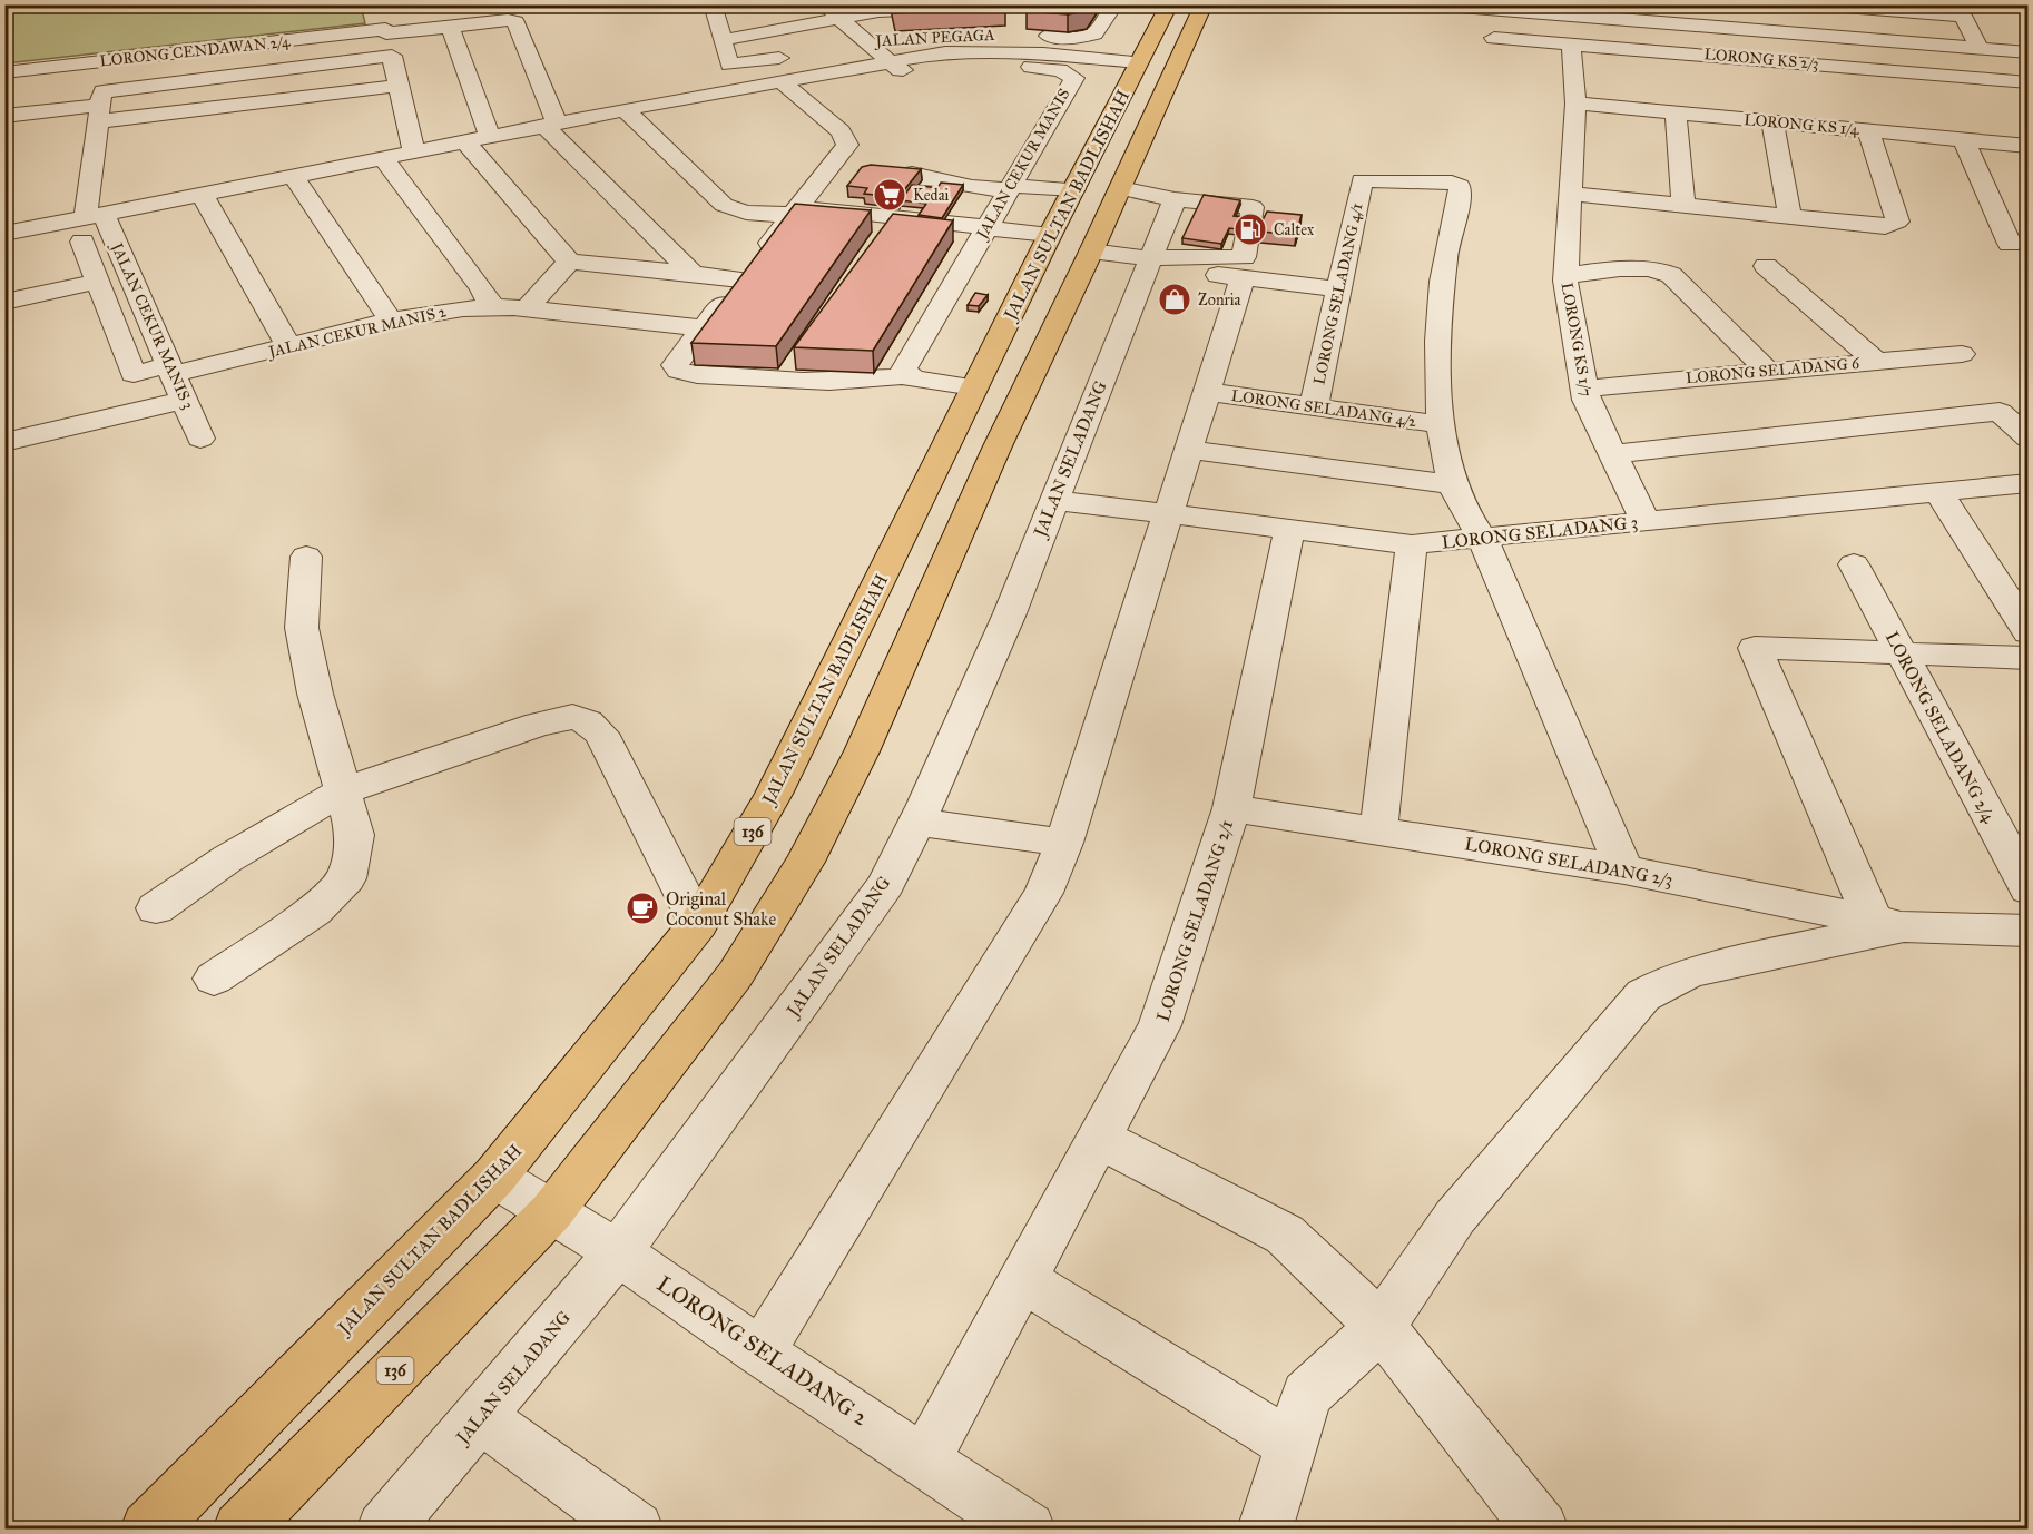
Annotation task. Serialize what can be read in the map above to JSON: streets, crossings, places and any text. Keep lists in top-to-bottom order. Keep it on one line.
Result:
{"streets":{"main road":["JALAN SULTAN BADLISHAH","136"],"street":["JALAN PEGAGA","LORONG CENDAWAN 2/4","LORONG KS 2/3","LORONG KS 1/4","JALAN CEKUR MANIS","LORONG SELADANG 4/1","JALAN CEKUR MANIS 3","JALAN CEKUR MANIS 2","LORONG KS 1/7","LORONG SELADANG 6","LORONG SELADANG 4/2","JALAN SELADANG","LORONG SELADANG 3","LORONG SELADANG 2/4","LORONG SELADANG 2/3","LORONG SELADANG 2/1","LORONG SELADANG 2"]},"crossings":[["LORONG KS 2/3","LORONG KS 1/7"],["LORONG KS 1/4","LORONG KS 1/7"],["JALAN SULTAN BADLISHAH","LORONG SELADANG 2"],["LORONG SELADANG 4/1","LORONG SELADANG 4/2"],["JALAN CEKUR MANIS 3","JALAN CEKUR MANIS 2"],["LORONG KS 1/7","LORONG SELADANG 6"],["LORONG KS 1/7","LORONG SELADANG 3"],["JALAN SELADANG","LORONG SELADANG 3"],["JALAN SELADANG","LORONG SELADANG 2"],["LORONG SELADANG 3","LORONG SELADANG 2/1"],["LORONG SELADANG 2/3","LORONG SELADANG 2/1"],["LORONG SELADANG 2/1","LORONG SELADANG 2"]],"places":{"supermarket":["Kedai"],"fuel station":["Caltex"],"shop":["Zonria"],"cafe":["Original Coconut Shake"]}}
